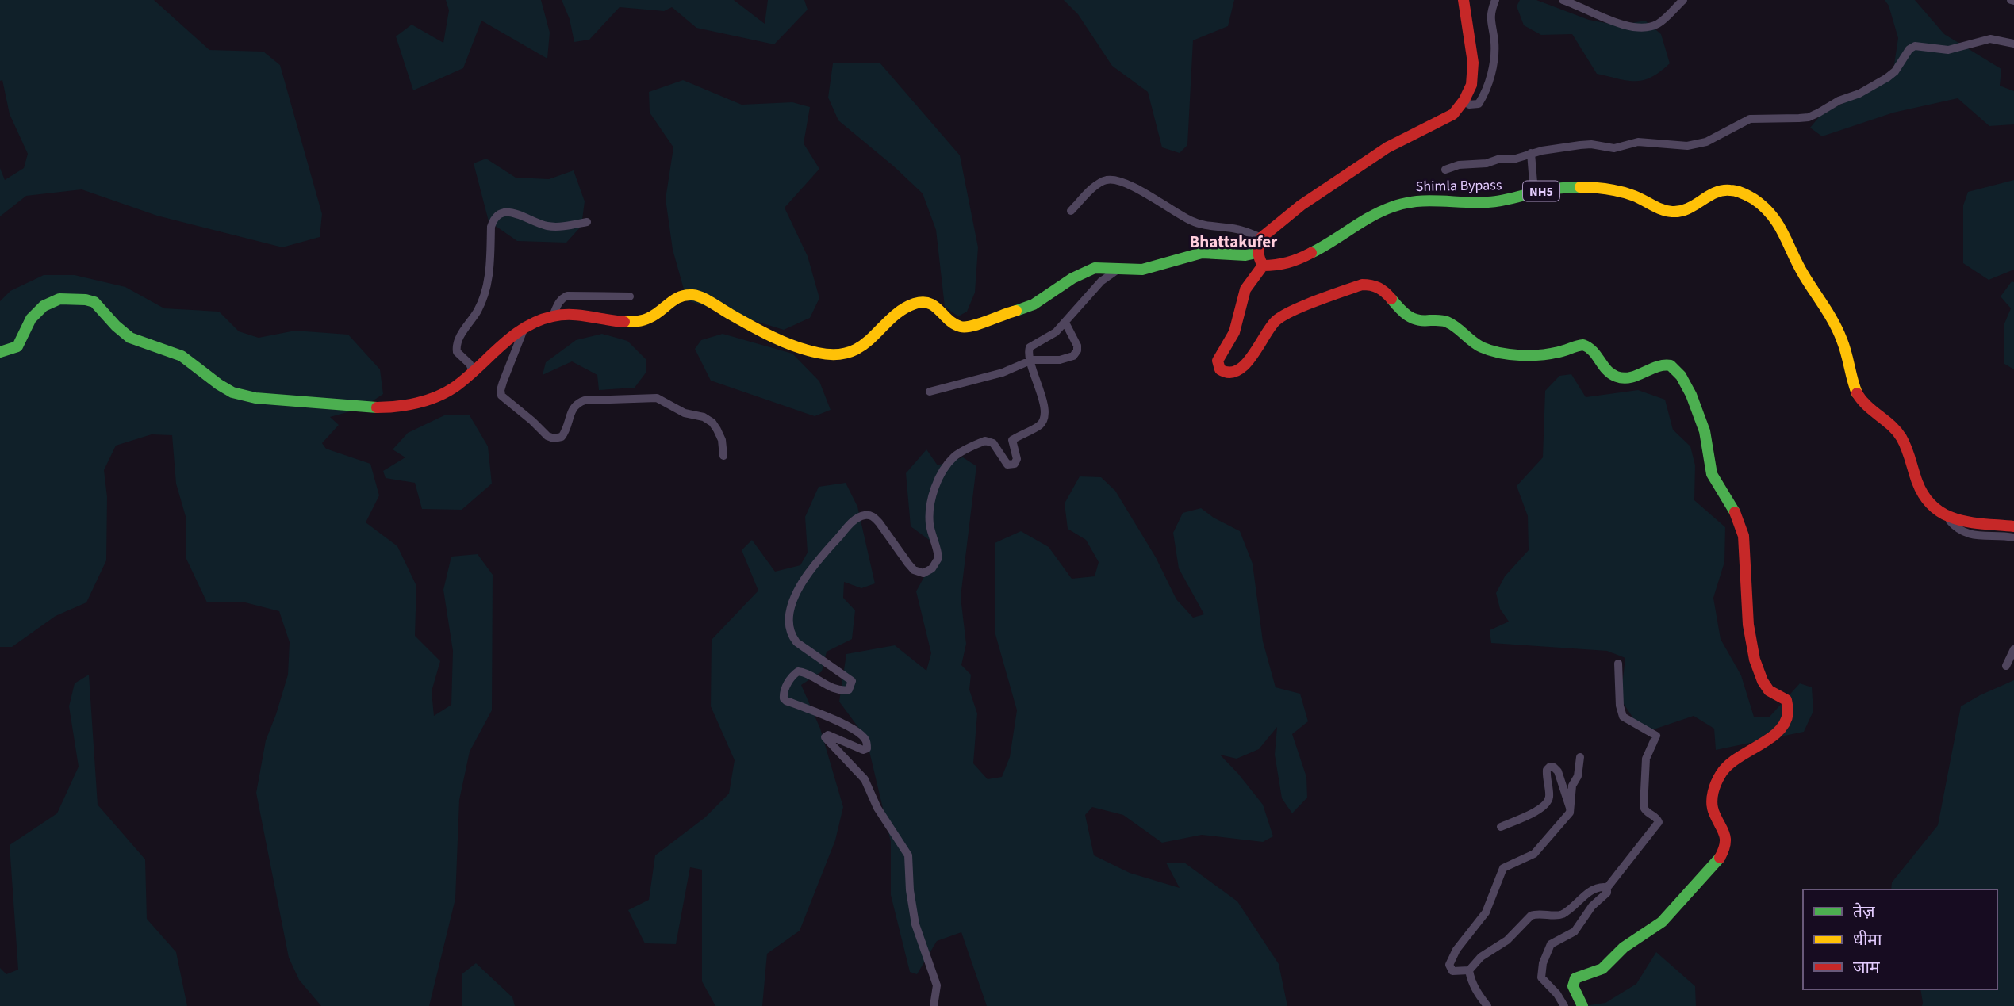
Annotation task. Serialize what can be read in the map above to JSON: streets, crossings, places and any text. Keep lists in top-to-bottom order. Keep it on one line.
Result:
{"streets":{"main road":["Shimla Bypass","NH5"]},"districts":["Bhattakufer"],"legend":["तेज़","धीमा","जाम"]}
